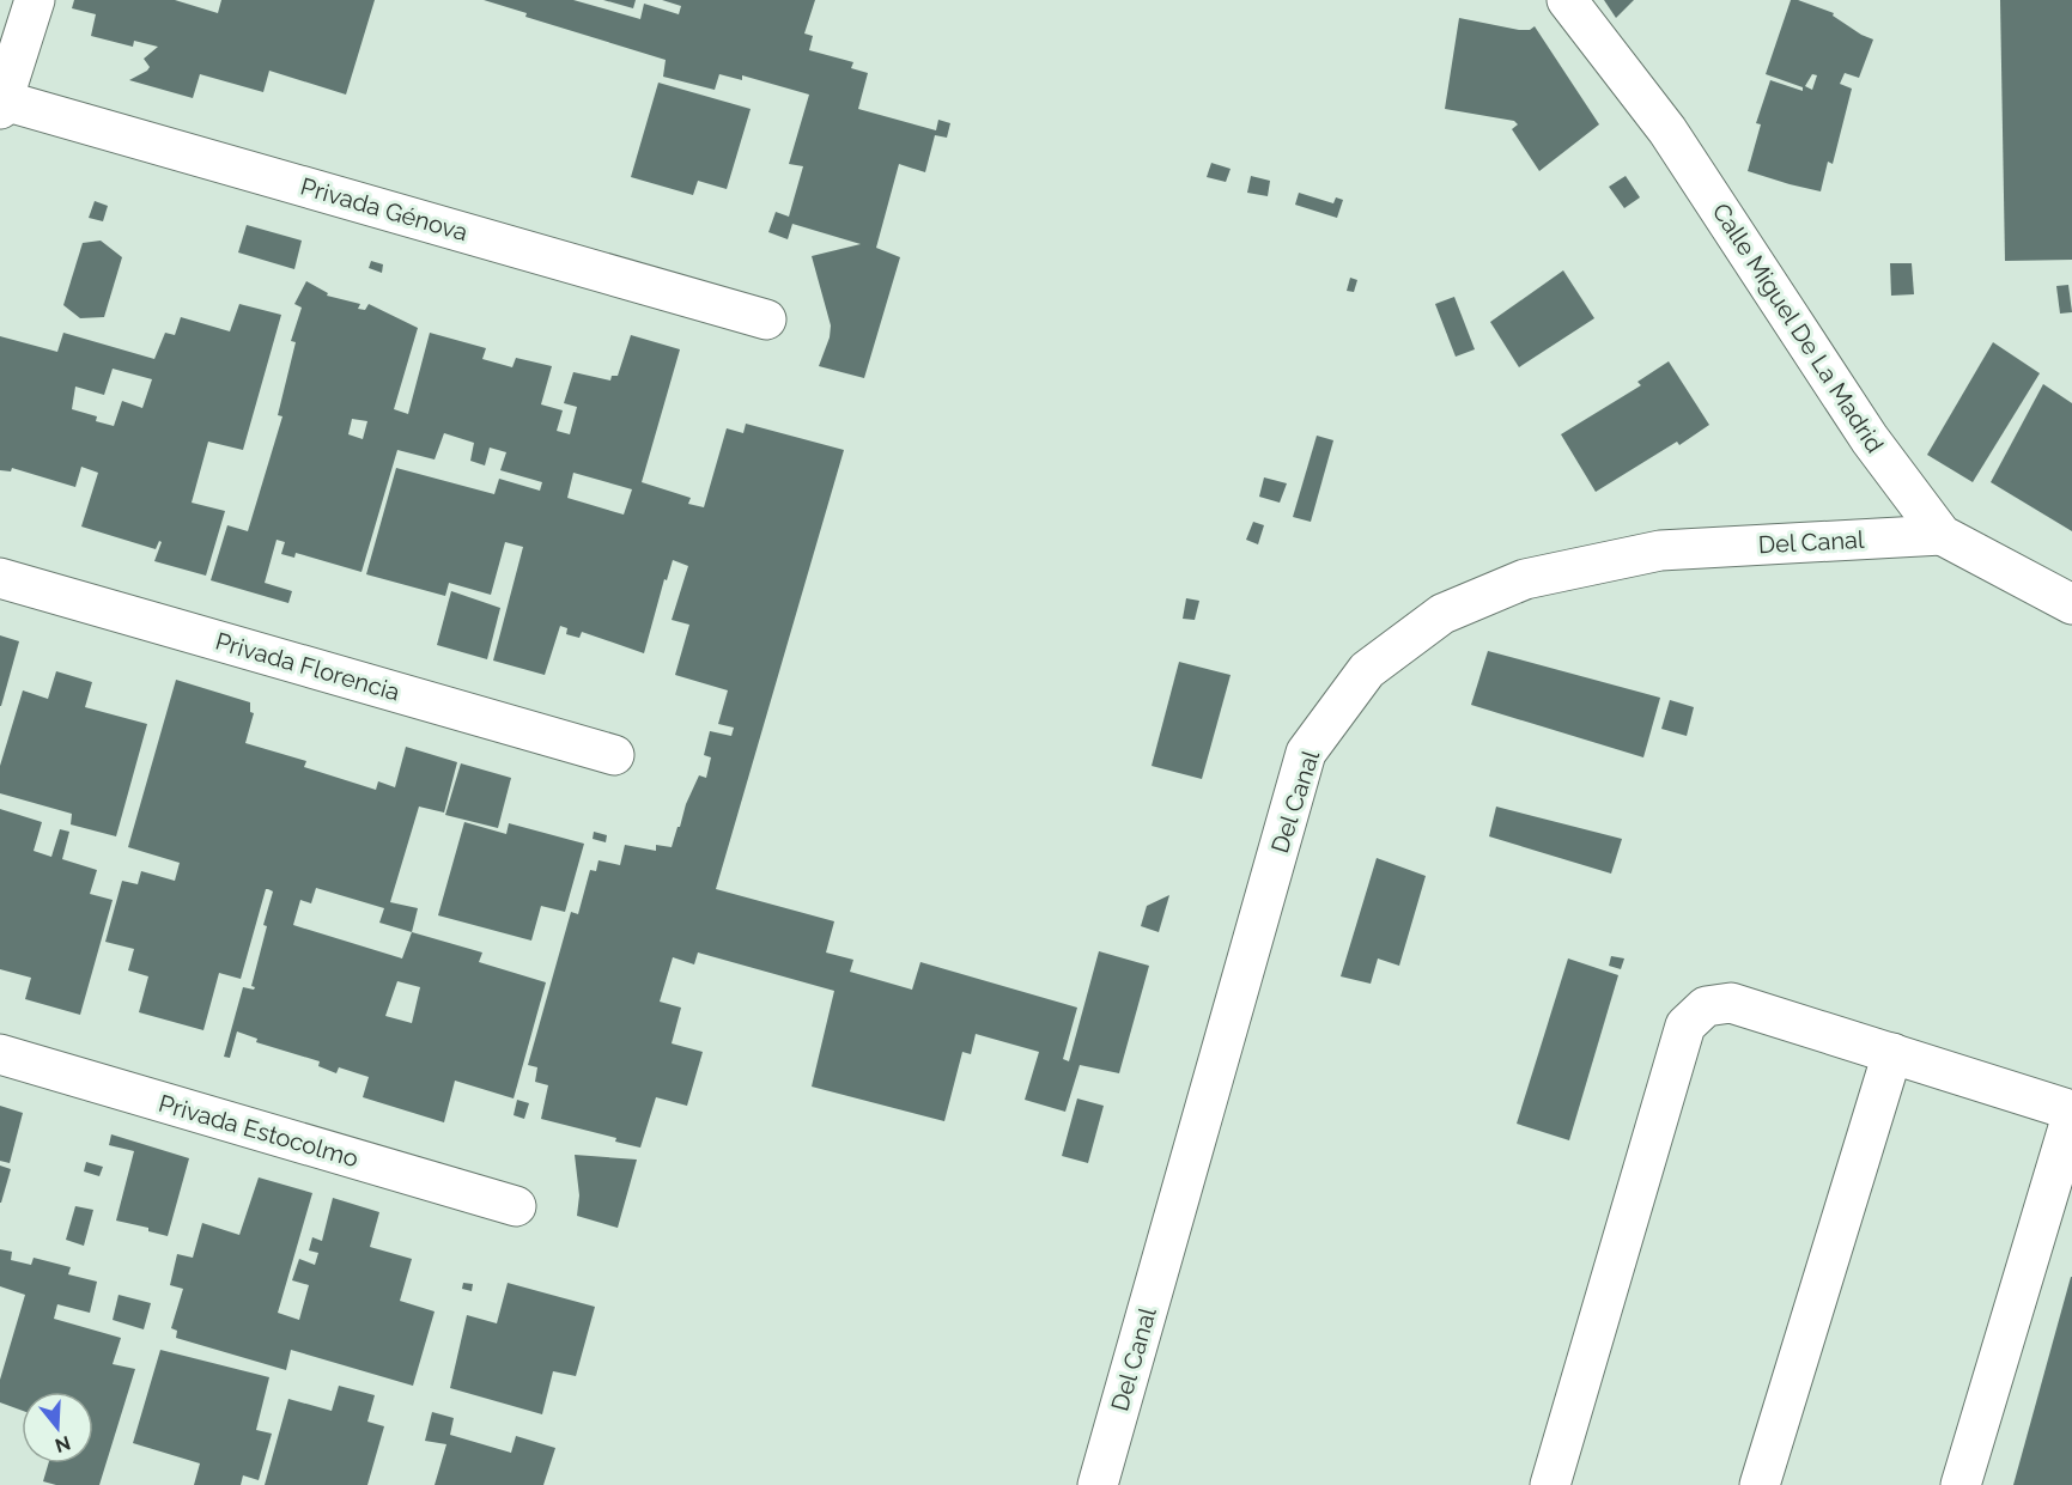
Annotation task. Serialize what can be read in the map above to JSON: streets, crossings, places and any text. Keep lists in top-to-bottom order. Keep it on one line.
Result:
{"streets":{"street":["Privada Génova","Calle Miguel De La Madrid","Del Canal","Privada Florencia","Privada Estocolmo"]},"crossings":[["Calle Miguel De La Madrid","Del Canal"]],"north":"bottom"}
